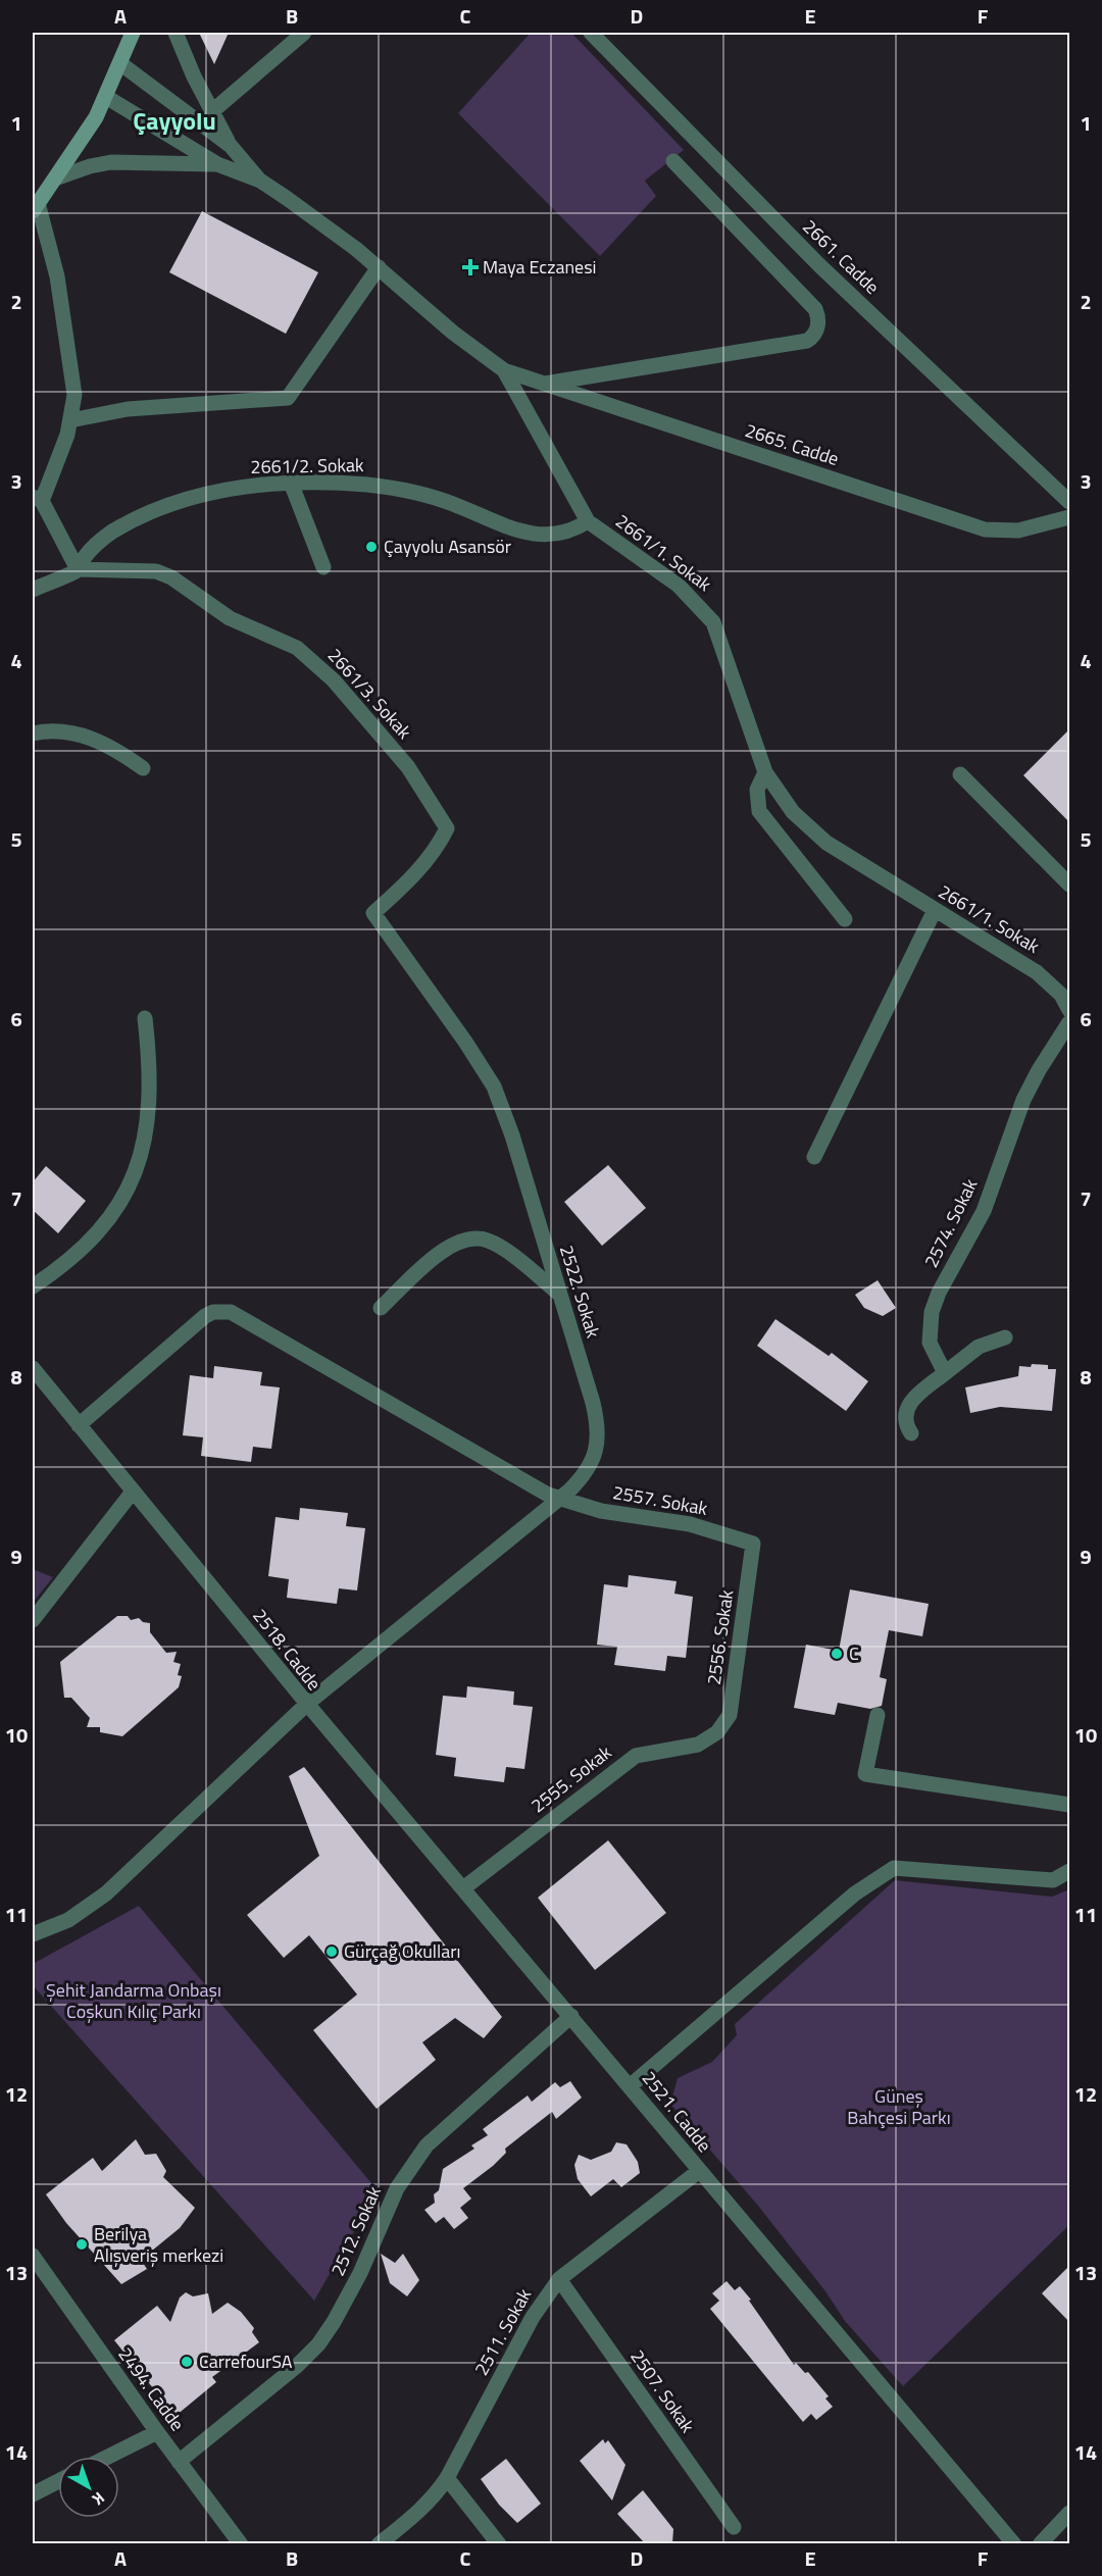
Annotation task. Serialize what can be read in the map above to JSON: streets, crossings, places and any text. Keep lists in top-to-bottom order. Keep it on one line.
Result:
{"streets":{"street":["2661. Cadde","2665. Cadde","2661/2. Sokak","2661/1. Sokak","2661/3. Sokak","2574. Sokak","2522. Sokak","2557. Sokak","2556. Sokak","2518. Cadde","2555. Sokak","2521. Cadde","2512. Sokak","2511. Sokak","2494. Cadde","2507. Sokak"]},"crossings":[["2665. Cadde","2661/1. Sokak"],["2661/2. Sokak","2661/1. Sokak"],["2661/2. Sokak","2661/3. Sokak"],["2661/3. Sokak","2522. Sokak"],["2522. Sokak","2557. Sokak"],["2522. Sokak","2518. Cadde"],["2522. Sokak","2521. Cadde"],["2557. Sokak","2556. Sokak"],["2557. Sokak","2518. Cadde"],["2556. Sokak","2555. Sokak"],["2518. Cadde","2521. Cadde"],["2555. Sokak","2521. Cadde"],["2521. Cadde","2512. Sokak"],["2521. Cadde","2511. Sokak"],["2512. Sokak","2494. Cadde"],["2511. Sokak","2507. Sokak"]],"districts":["Çayyolu"],"parks":["Şehit Jandarma Onbaşı Coşkun Kılıç Parkı","Güneş Bahçesi Parkı"],"places":{"health":["Maya Eczanesi"],"other":["Çayyolu Asansör","C","Gürçağ Okulları","Berilya Alışveriş merkezi","CarrefourSA"]},"north":"bottom right","grid":{"columns":["A","B","C","D","E","F"],"rows":["1","2","3","4","5","6","7","8","9","10","11","12","13","14"]}}
